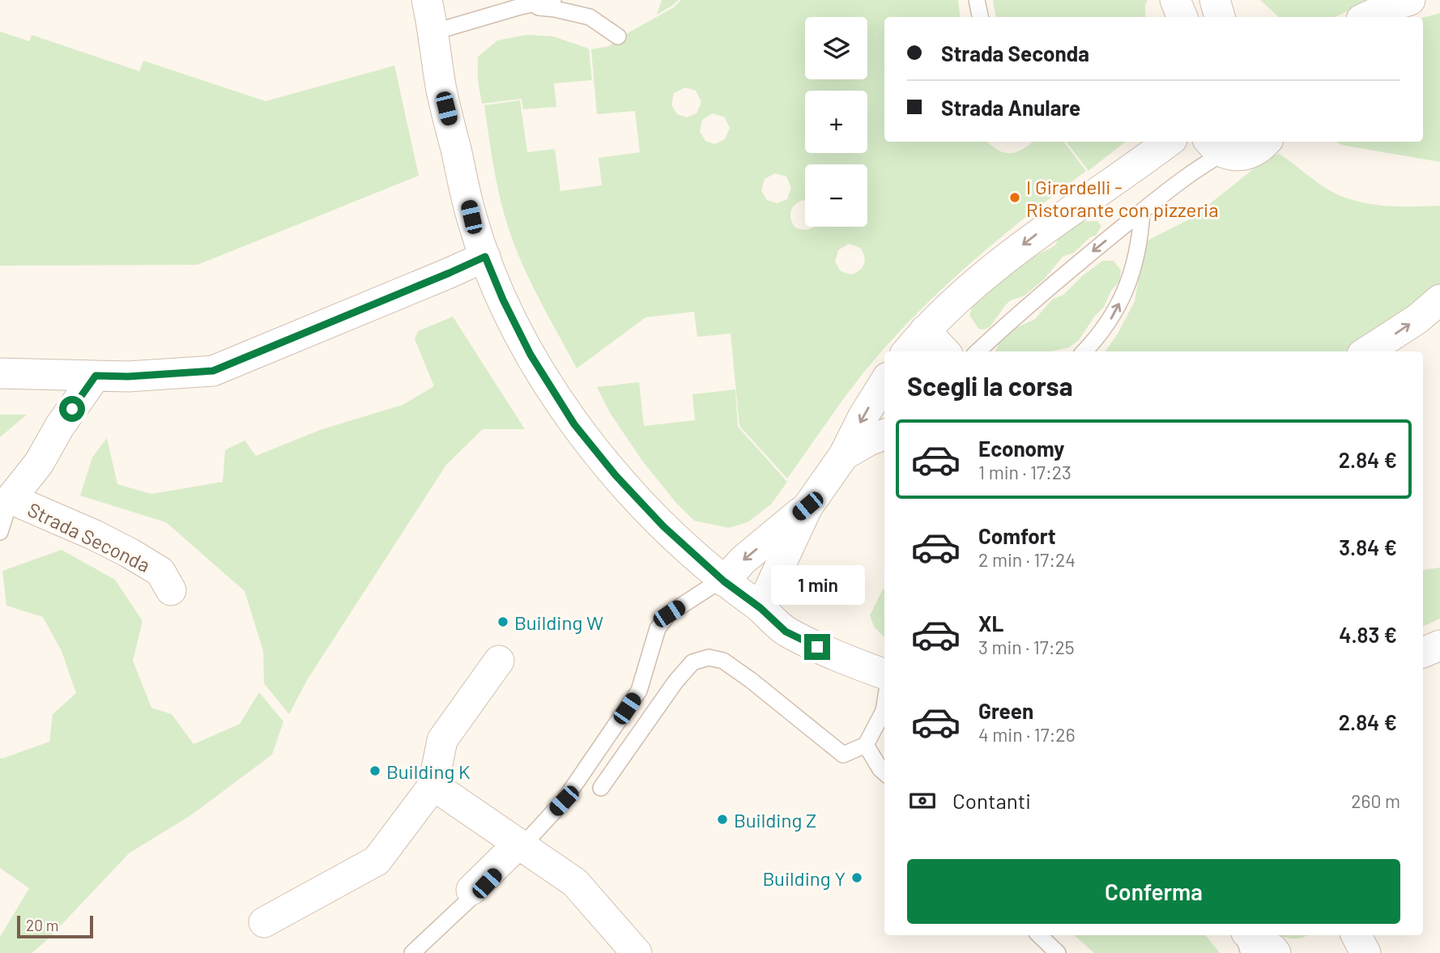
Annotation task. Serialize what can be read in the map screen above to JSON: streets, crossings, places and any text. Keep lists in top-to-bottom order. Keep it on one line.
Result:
{"streets":{"street":["Strada Seconda"]},"places":["I Girardelli - Ristorante con pizzeria","Building W","Building K","Building Z","Building Y"],"scale_bar":"20 m","page":{"map_buttons":["+","−"],"banner":["Strada Seconda","Strada Anulare"],"heading":"Scegli la corsa","list":[{"name":"Economy","note":"1 min · 17:23","value":"2.84 €"},{"name":"Comfort","note":"2 min · 17:24","value":"3.84 €"},{"name":"XL","note":"3 min · 17:25","value":"4.83 €"},{"name":"Green","note":"4 min · 17:26","value":"2.84 €"}],"bubble":"1 min","pay":["Contanti","260 m"],"buttons":"Conferma","scale":"20 m"}}
